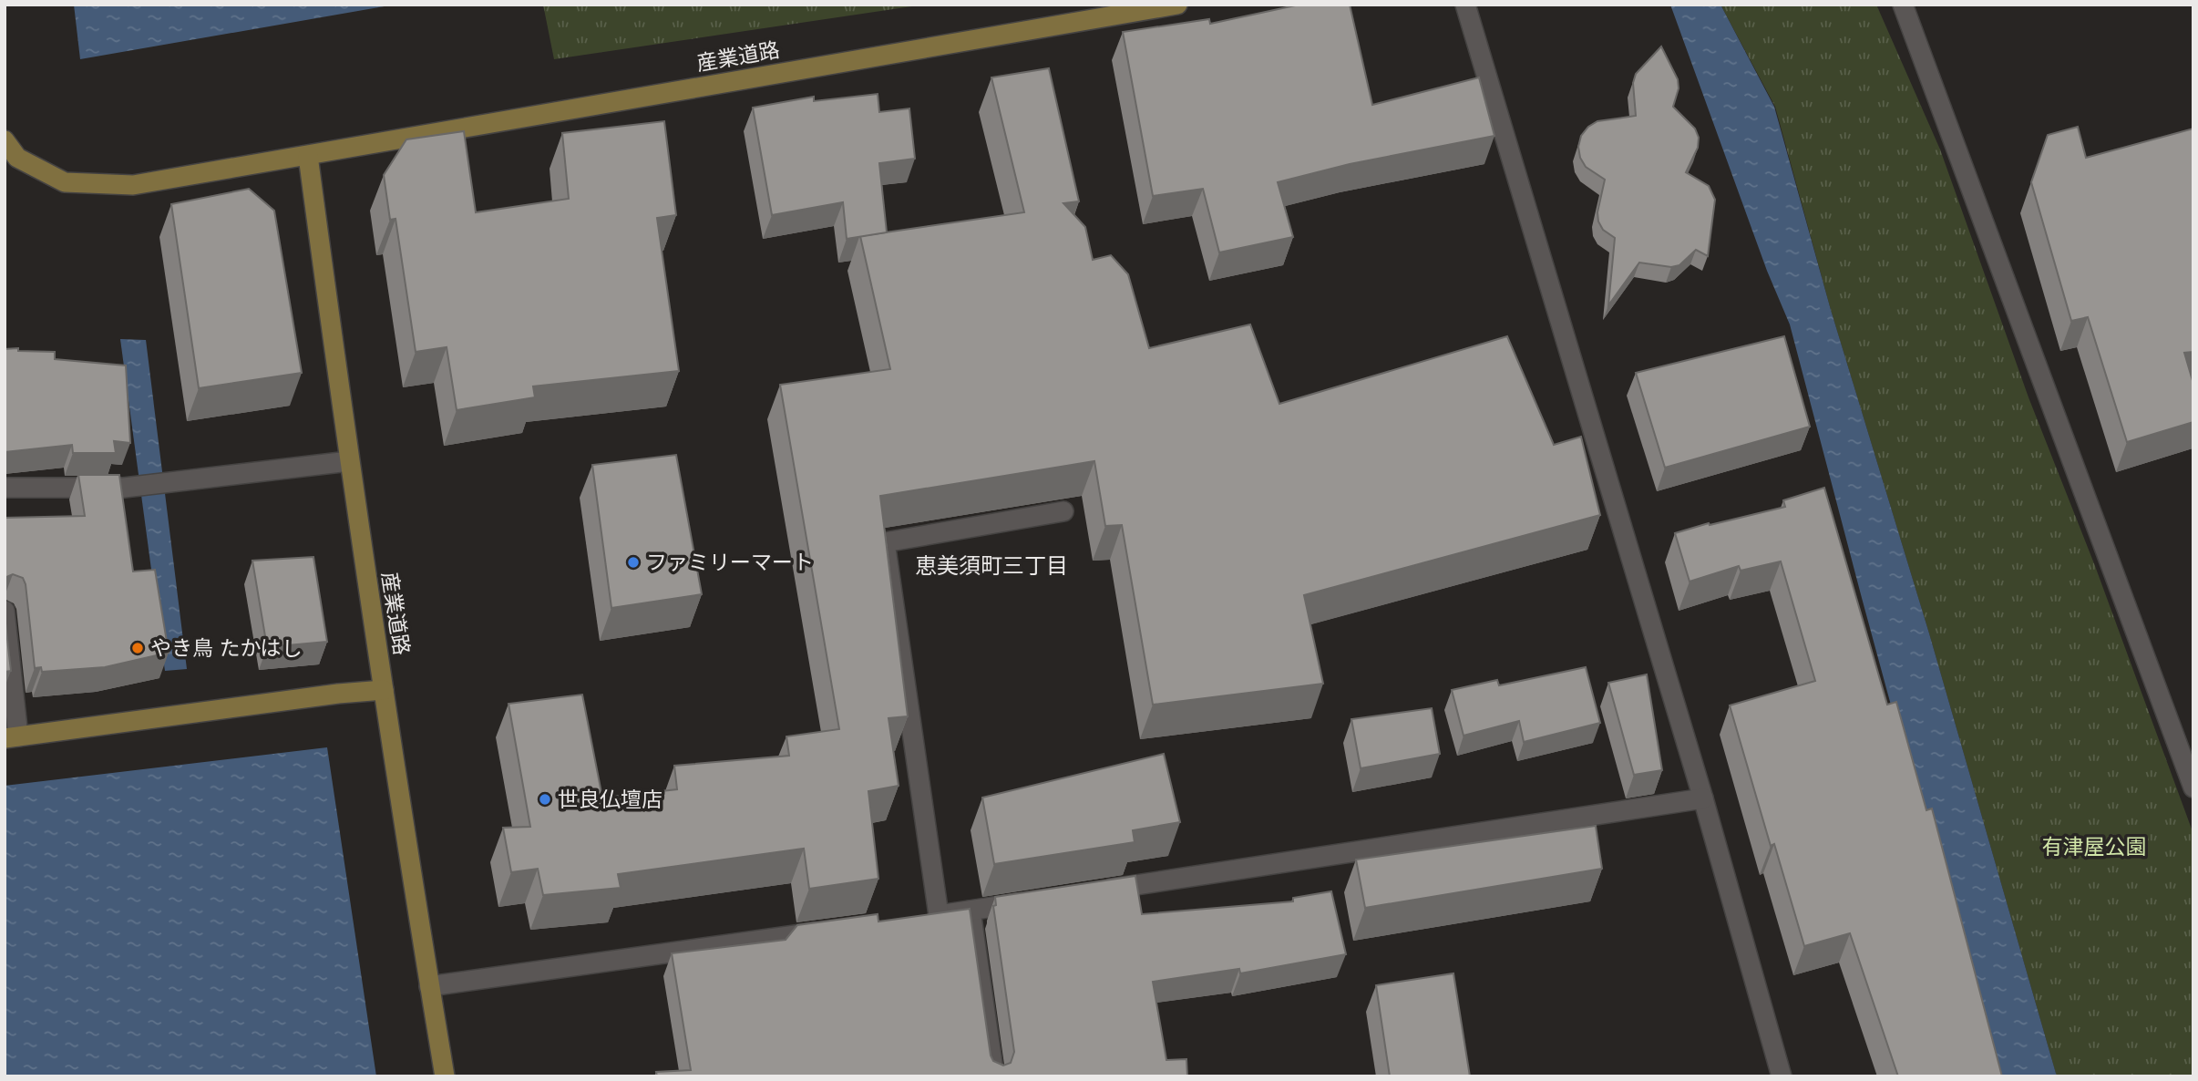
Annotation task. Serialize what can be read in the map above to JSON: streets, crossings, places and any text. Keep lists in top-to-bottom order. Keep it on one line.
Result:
{"streets":{"street":["産業道路"]},"districts":["恵美須町三丁目"],"parks":["有津屋公園"],"places":["ファミリーマート","やき鳥 たかはし","世良仏壇店"]}
